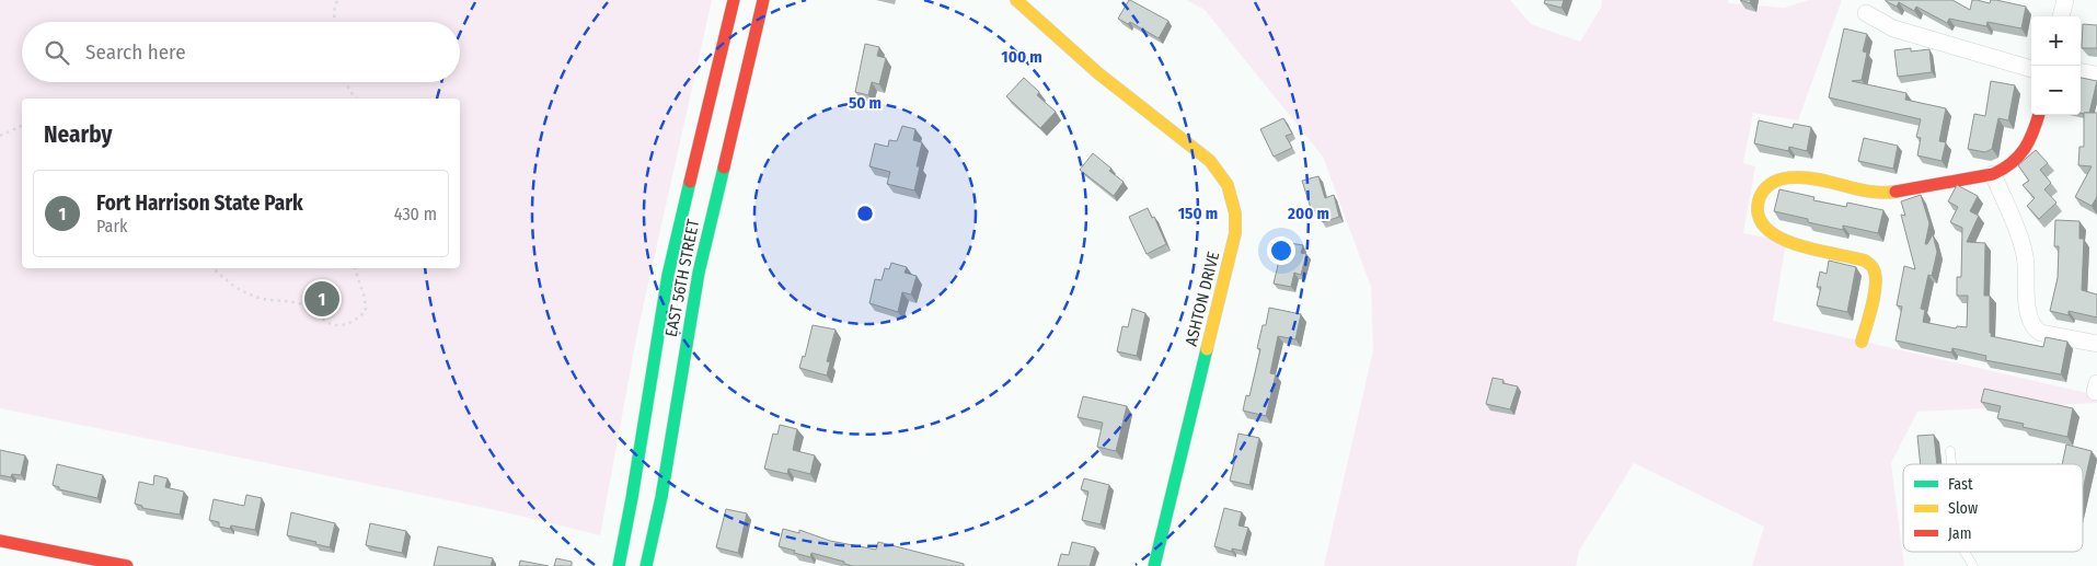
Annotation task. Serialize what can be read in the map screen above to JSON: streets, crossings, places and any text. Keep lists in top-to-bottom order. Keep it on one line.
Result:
{"streets":{"street":["EAST 56TH STREET","ASHTON DRIVE"]},"legend":["Fast","Slow","Jam"],"page":{"map_buttons":["+","−"],"search":"Search here","heading":"Nearby","list":[{"mark":"1","name":"Fort Harrison State Park","note":"Park","value":"430 m"}],"pins":"1"},"rings":["100 m","50 m","150 m","200 m"]}
